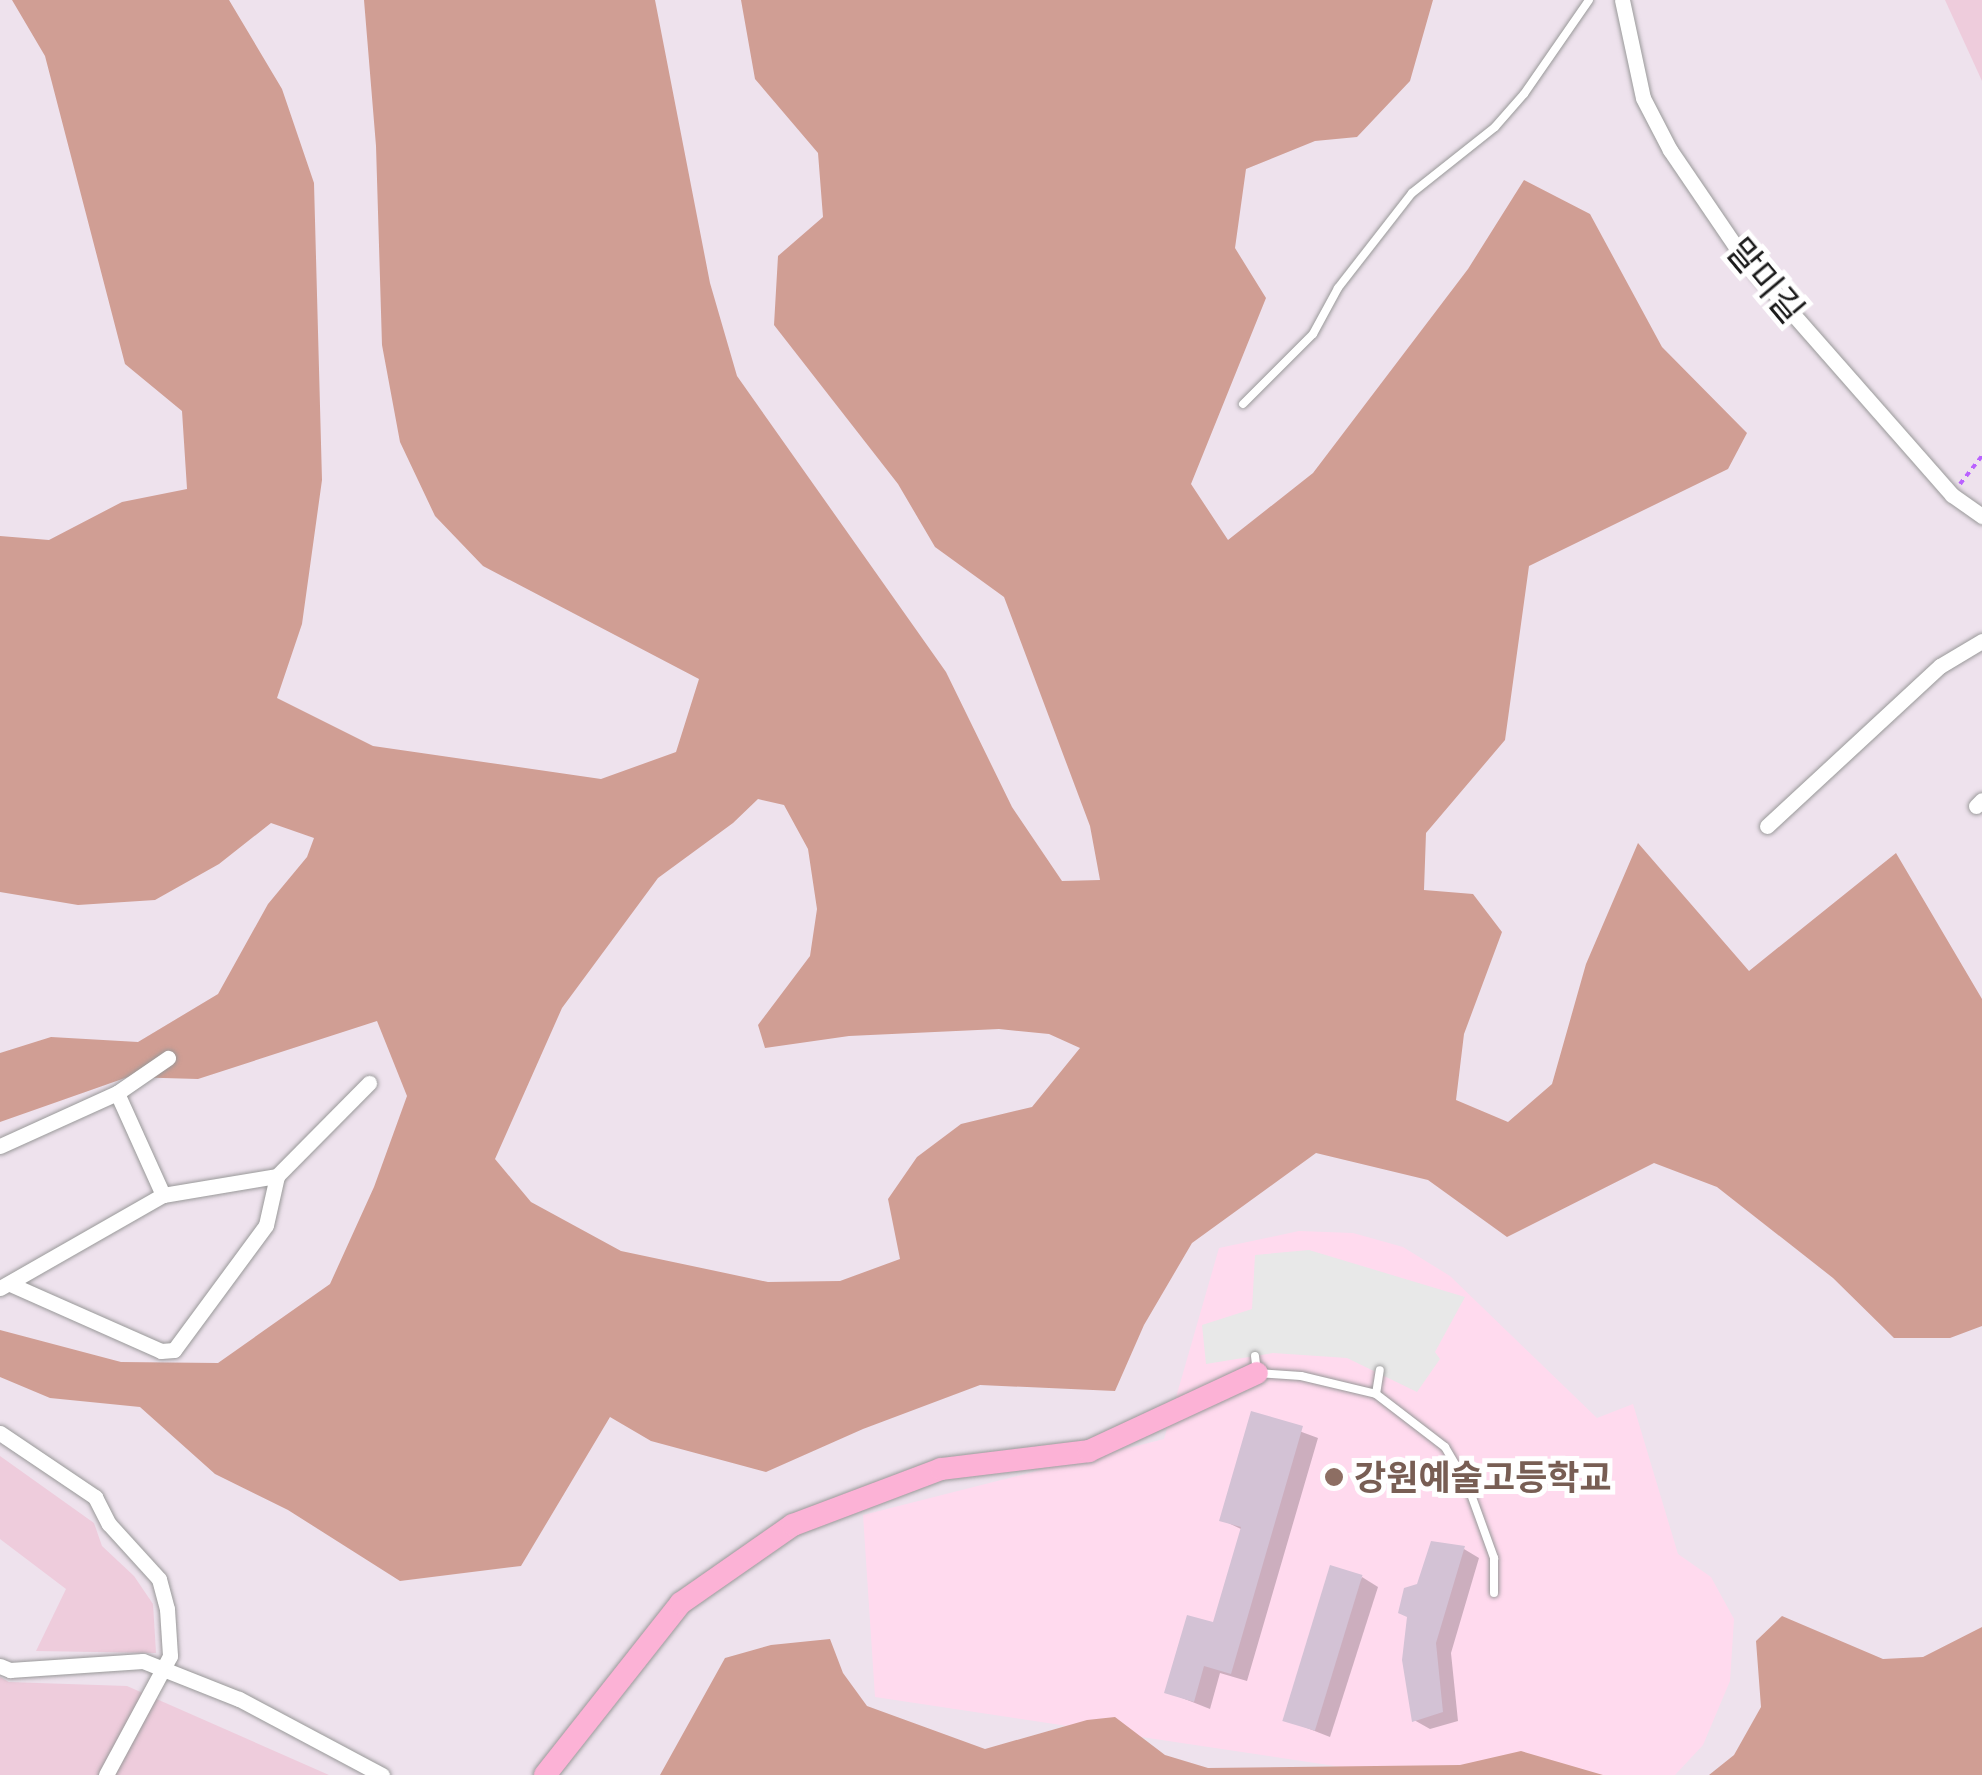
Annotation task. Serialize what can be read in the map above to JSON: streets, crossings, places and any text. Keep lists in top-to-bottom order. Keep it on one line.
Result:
{"streets":{"street":["말미길"]},"places":["강원예술고등학교"]}
